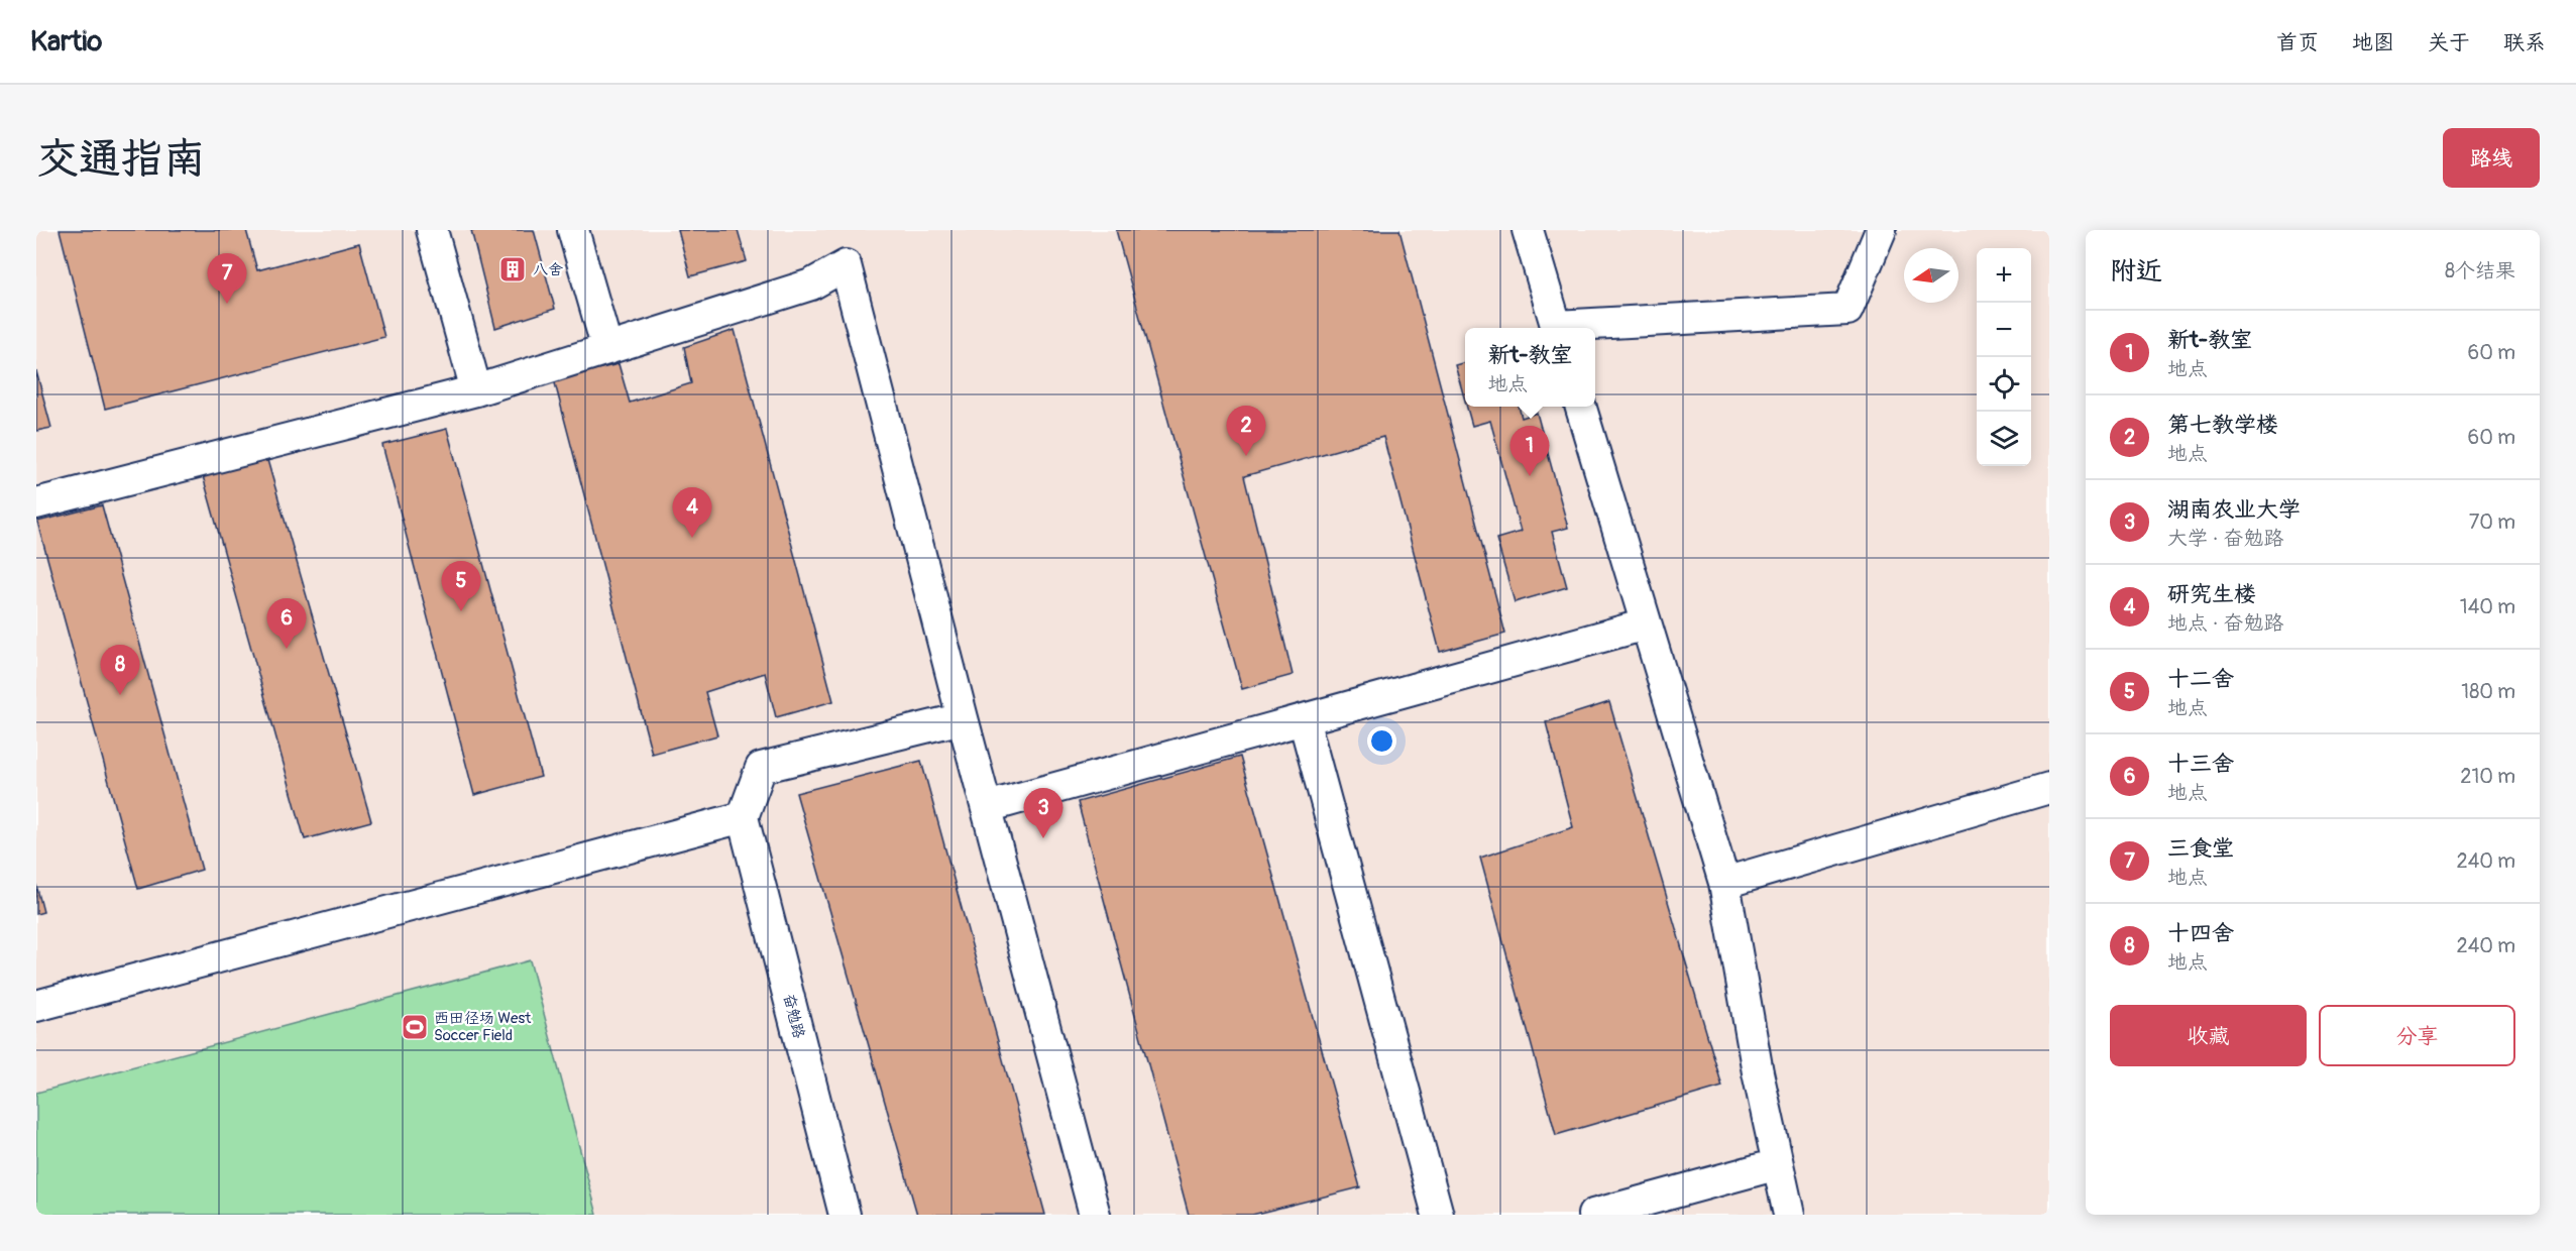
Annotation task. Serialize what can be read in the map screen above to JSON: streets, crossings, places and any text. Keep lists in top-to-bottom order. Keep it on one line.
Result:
{"streets":{"street":["奋勉路"]},"places":{"building":["八舍"],"sports":["西田径场 West Soccer Field"]},"north":"left","page":{"header":"Kartio","nav":["首页","地图","关于","联系"],"buttons":["路线",["收藏","分享"]],"title":"交通指南","heading":["附近","8个结果"],"map_buttons":["+","−"],"pins":["7","2","1","4","5","6","8","3"],"list":[{"mark":"1","name":"新t-教室","note":"地点","value":"60 m"},{"mark":"2","name":"第七教学楼","note":"地点","value":"60 m"},{"mark":"3","name":"湖南农业大学","note":"大学 · 奋勉路","value":"70 m"},{"mark":"4","name":"研究生楼","note":"地点 · 奋勉路","value":"140 m"},{"mark":"5","name":"十二舍","note":"地点","value":"180 m"},{"mark":"6","name":"十三舍","note":"地点","value":"210 m"},{"mark":"7","name":"三食堂","note":"地点","value":"240 m"},{"mark":"8","name":"十四舍","note":"地点","value":"240 m"}],"popup":["新t-教室","地点"]}}
